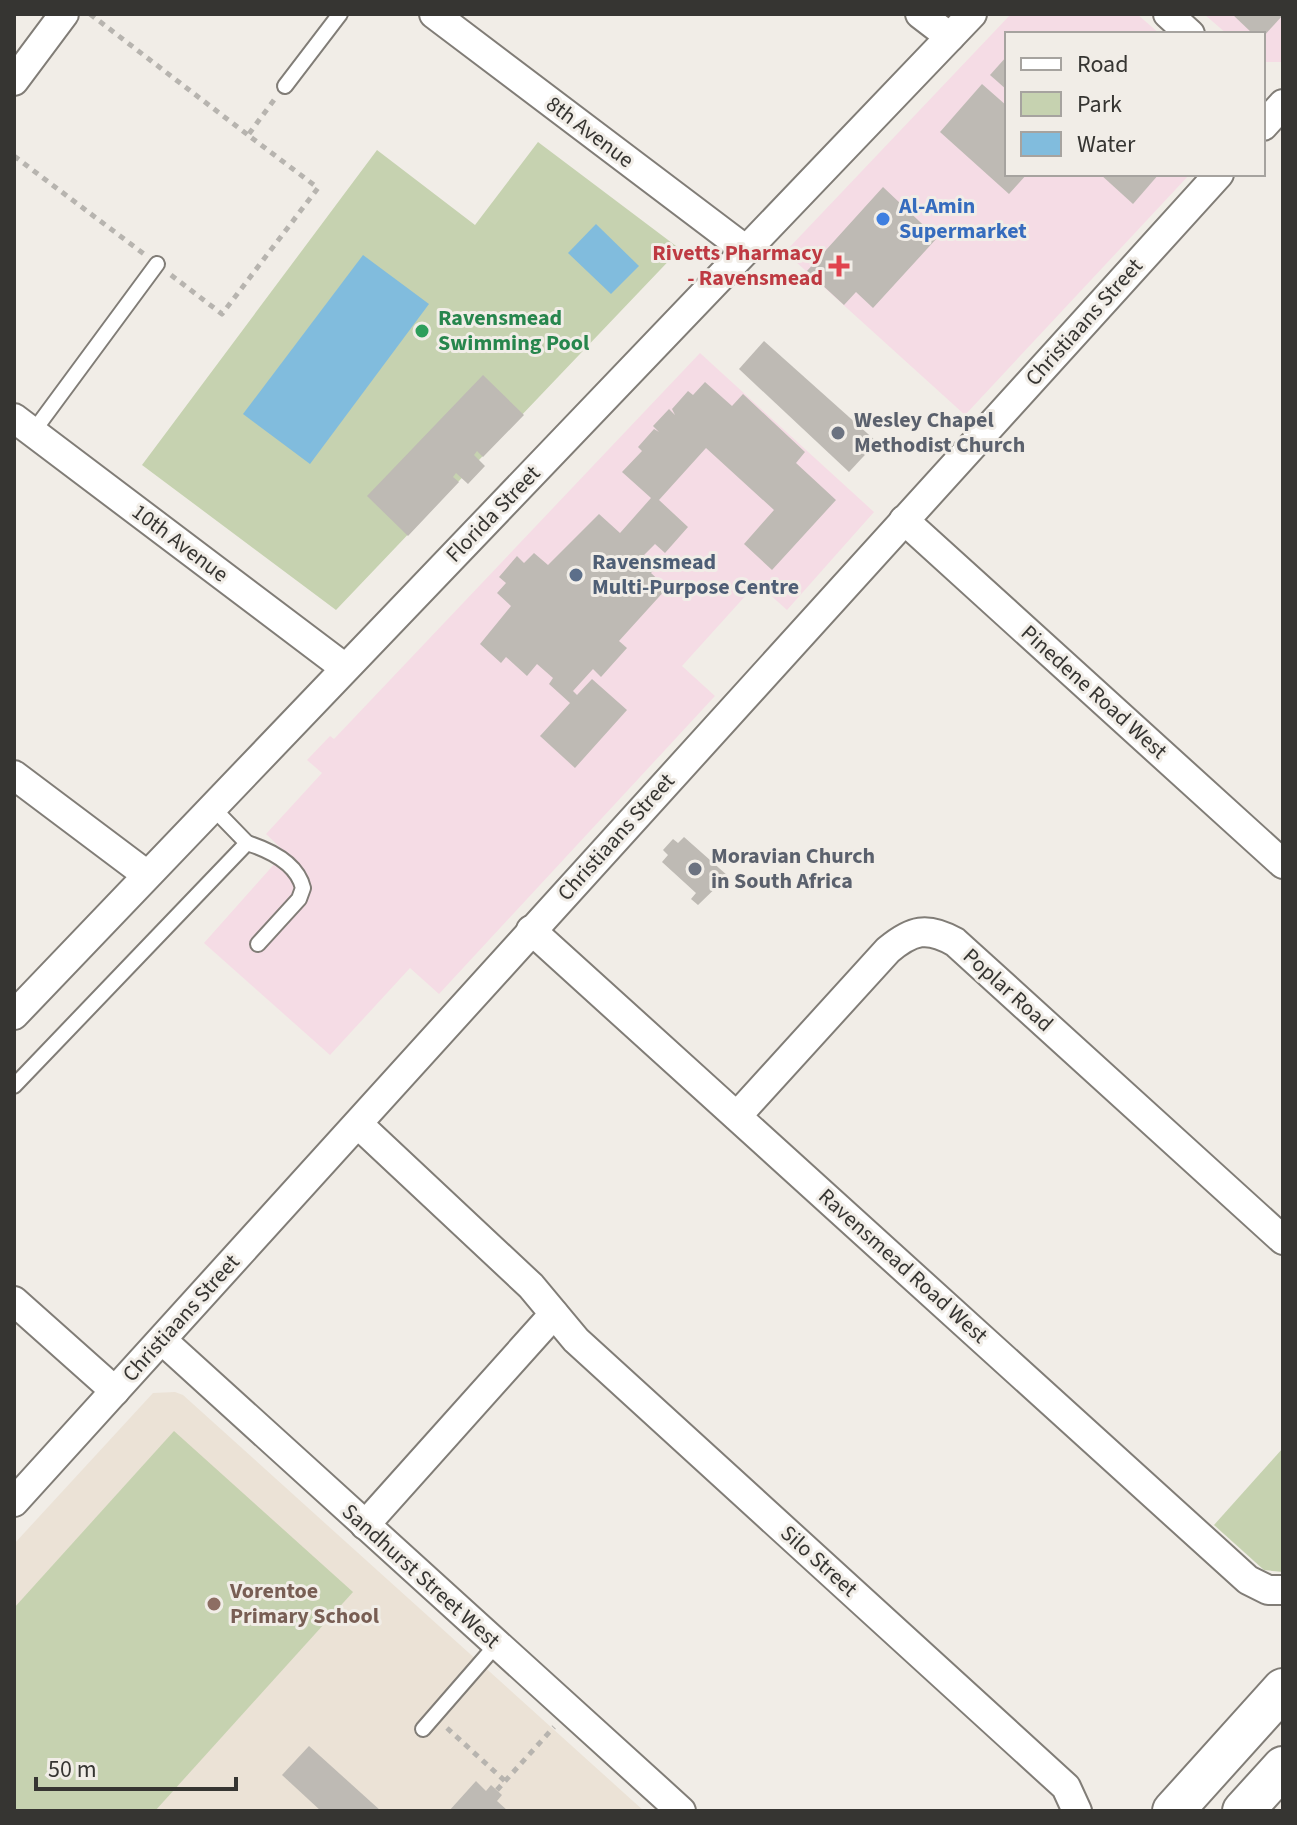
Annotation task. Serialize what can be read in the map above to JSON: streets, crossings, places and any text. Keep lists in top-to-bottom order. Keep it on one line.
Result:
{"streets":{"street":["8th Avenue","Christiaans Street","Florida Street","10th Avenue","Pinedene Road West","Poplar Road","Ravensmead Road West","Silo Street","Sandhurst Street West"]},"crossings":[["8th Avenue","Florida Street"],["Christiaans Street","Pinedene Road West"],["Christiaans Street","Ravensmead Road West"],["Christiaans Street","Silo Street"],["Christiaans Street","Sandhurst Street West"],["Florida Street","10th Avenue"],["Poplar Road","Ravensmead Road West"]],"places":{"other":["Al-Amin Supermarket","Ravensmead Swimming Pool","Wesley Chapel Methodist Church","Ravensmead Multi-Purpose Centre","Moravian Church in South Africa","Vorentoe Primary School"],"health":["Rivetts Pharmacy - Ravensmead"]},"legend":["Road","Park","Water"],"scale_bar":"50 m"}
